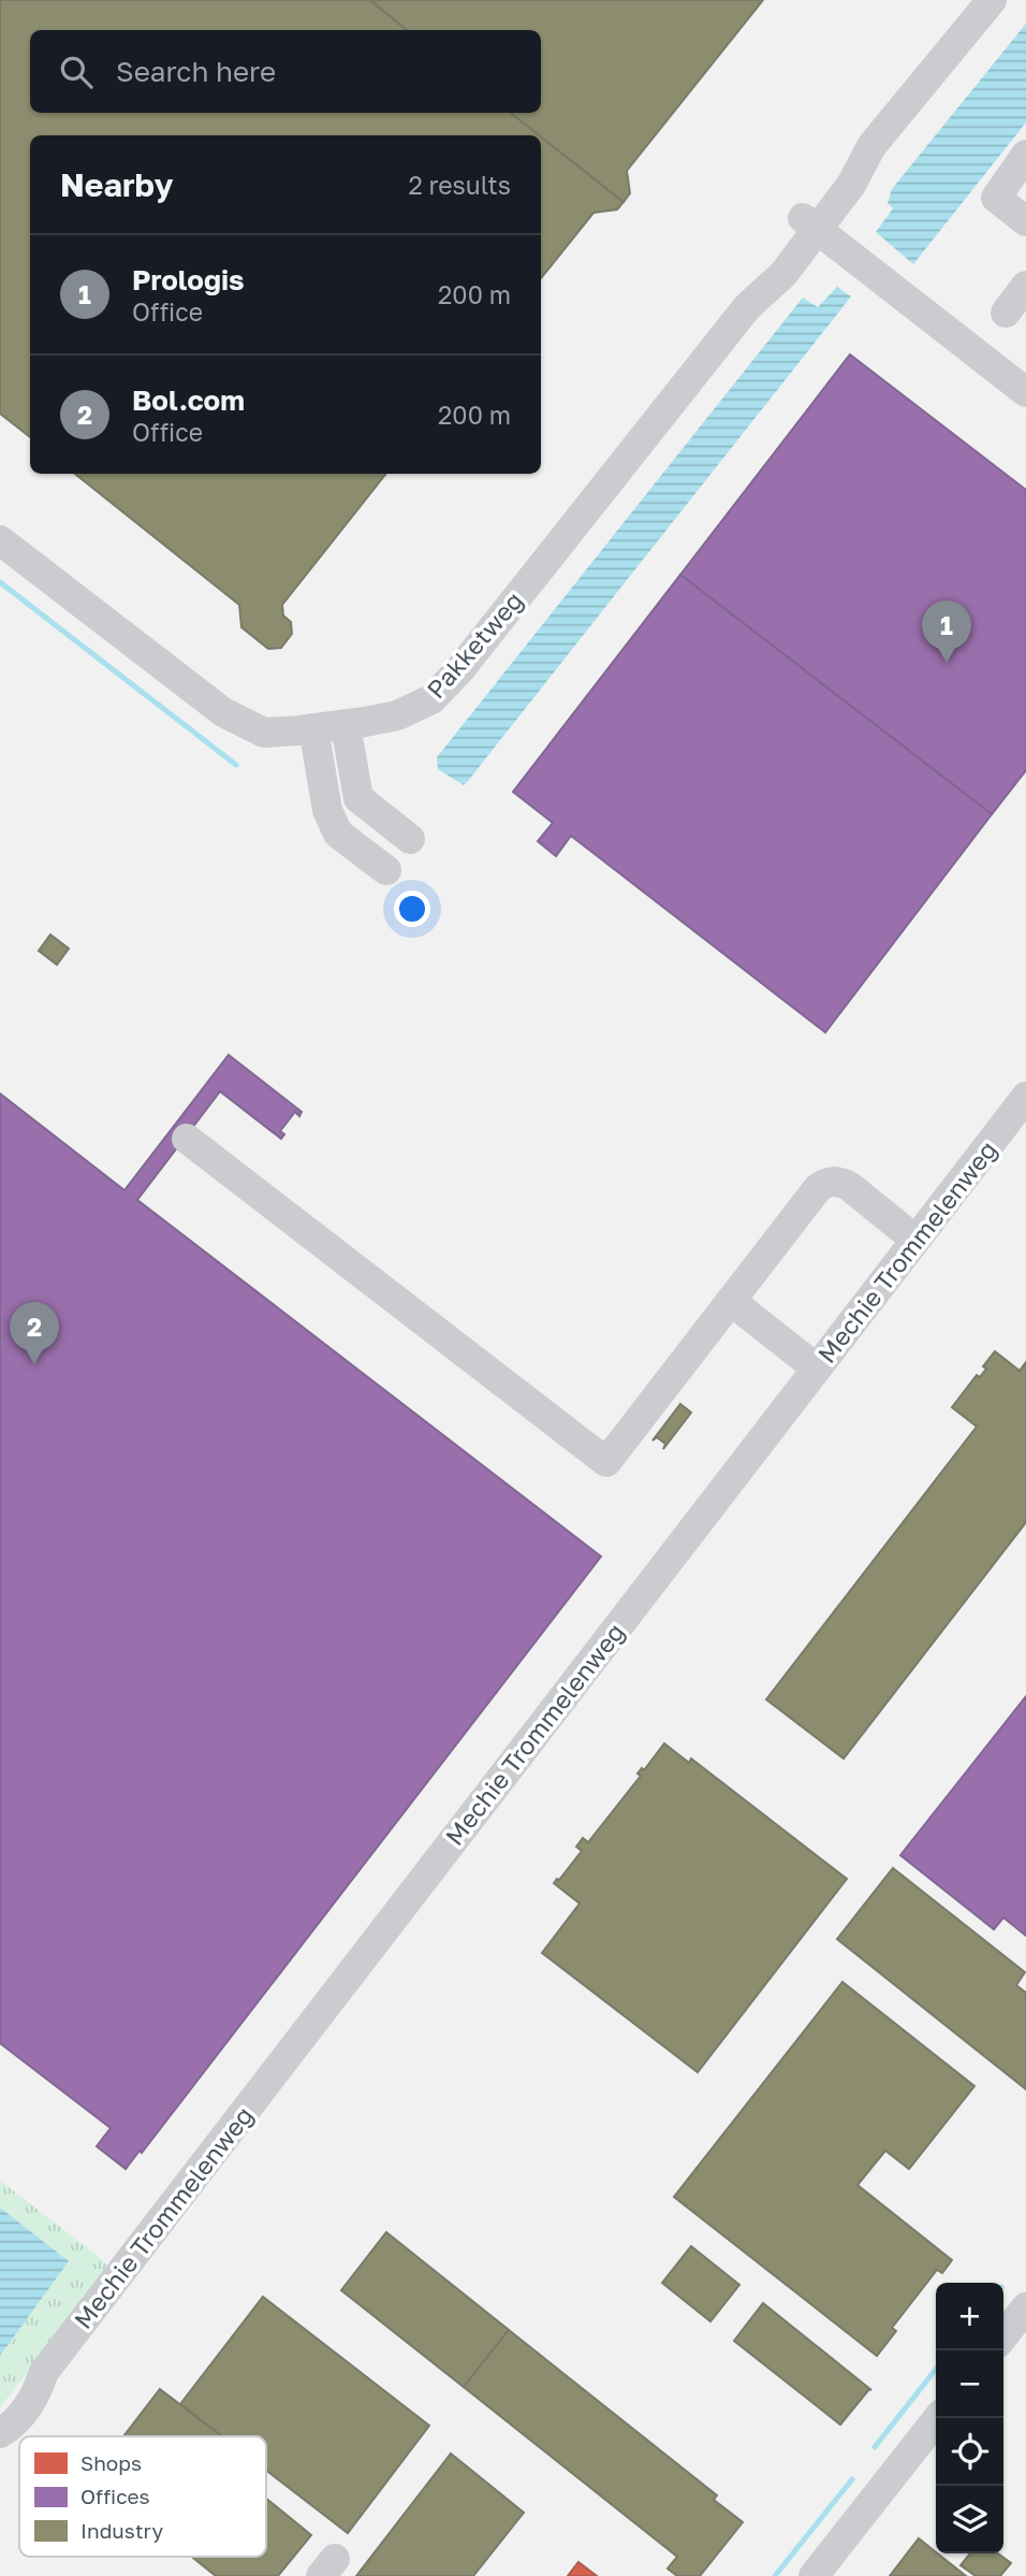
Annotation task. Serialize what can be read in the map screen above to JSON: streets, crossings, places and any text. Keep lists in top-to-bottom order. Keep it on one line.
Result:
{"streets":{"street":["Pakketweg","Mechie Trommelenweg"]},"legend":["Shops","Offices","Industry"],"page":{"search":"Search here","heading":["Nearby","2 results"],"list":[{"mark":"1","name":"Prologis","note":"Office","value":"200 m"},{"mark":"2","name":"Bol.com","note":"Office","value":"200 m"}],"pins":["1","2"],"map_buttons":["+","−"]}}
